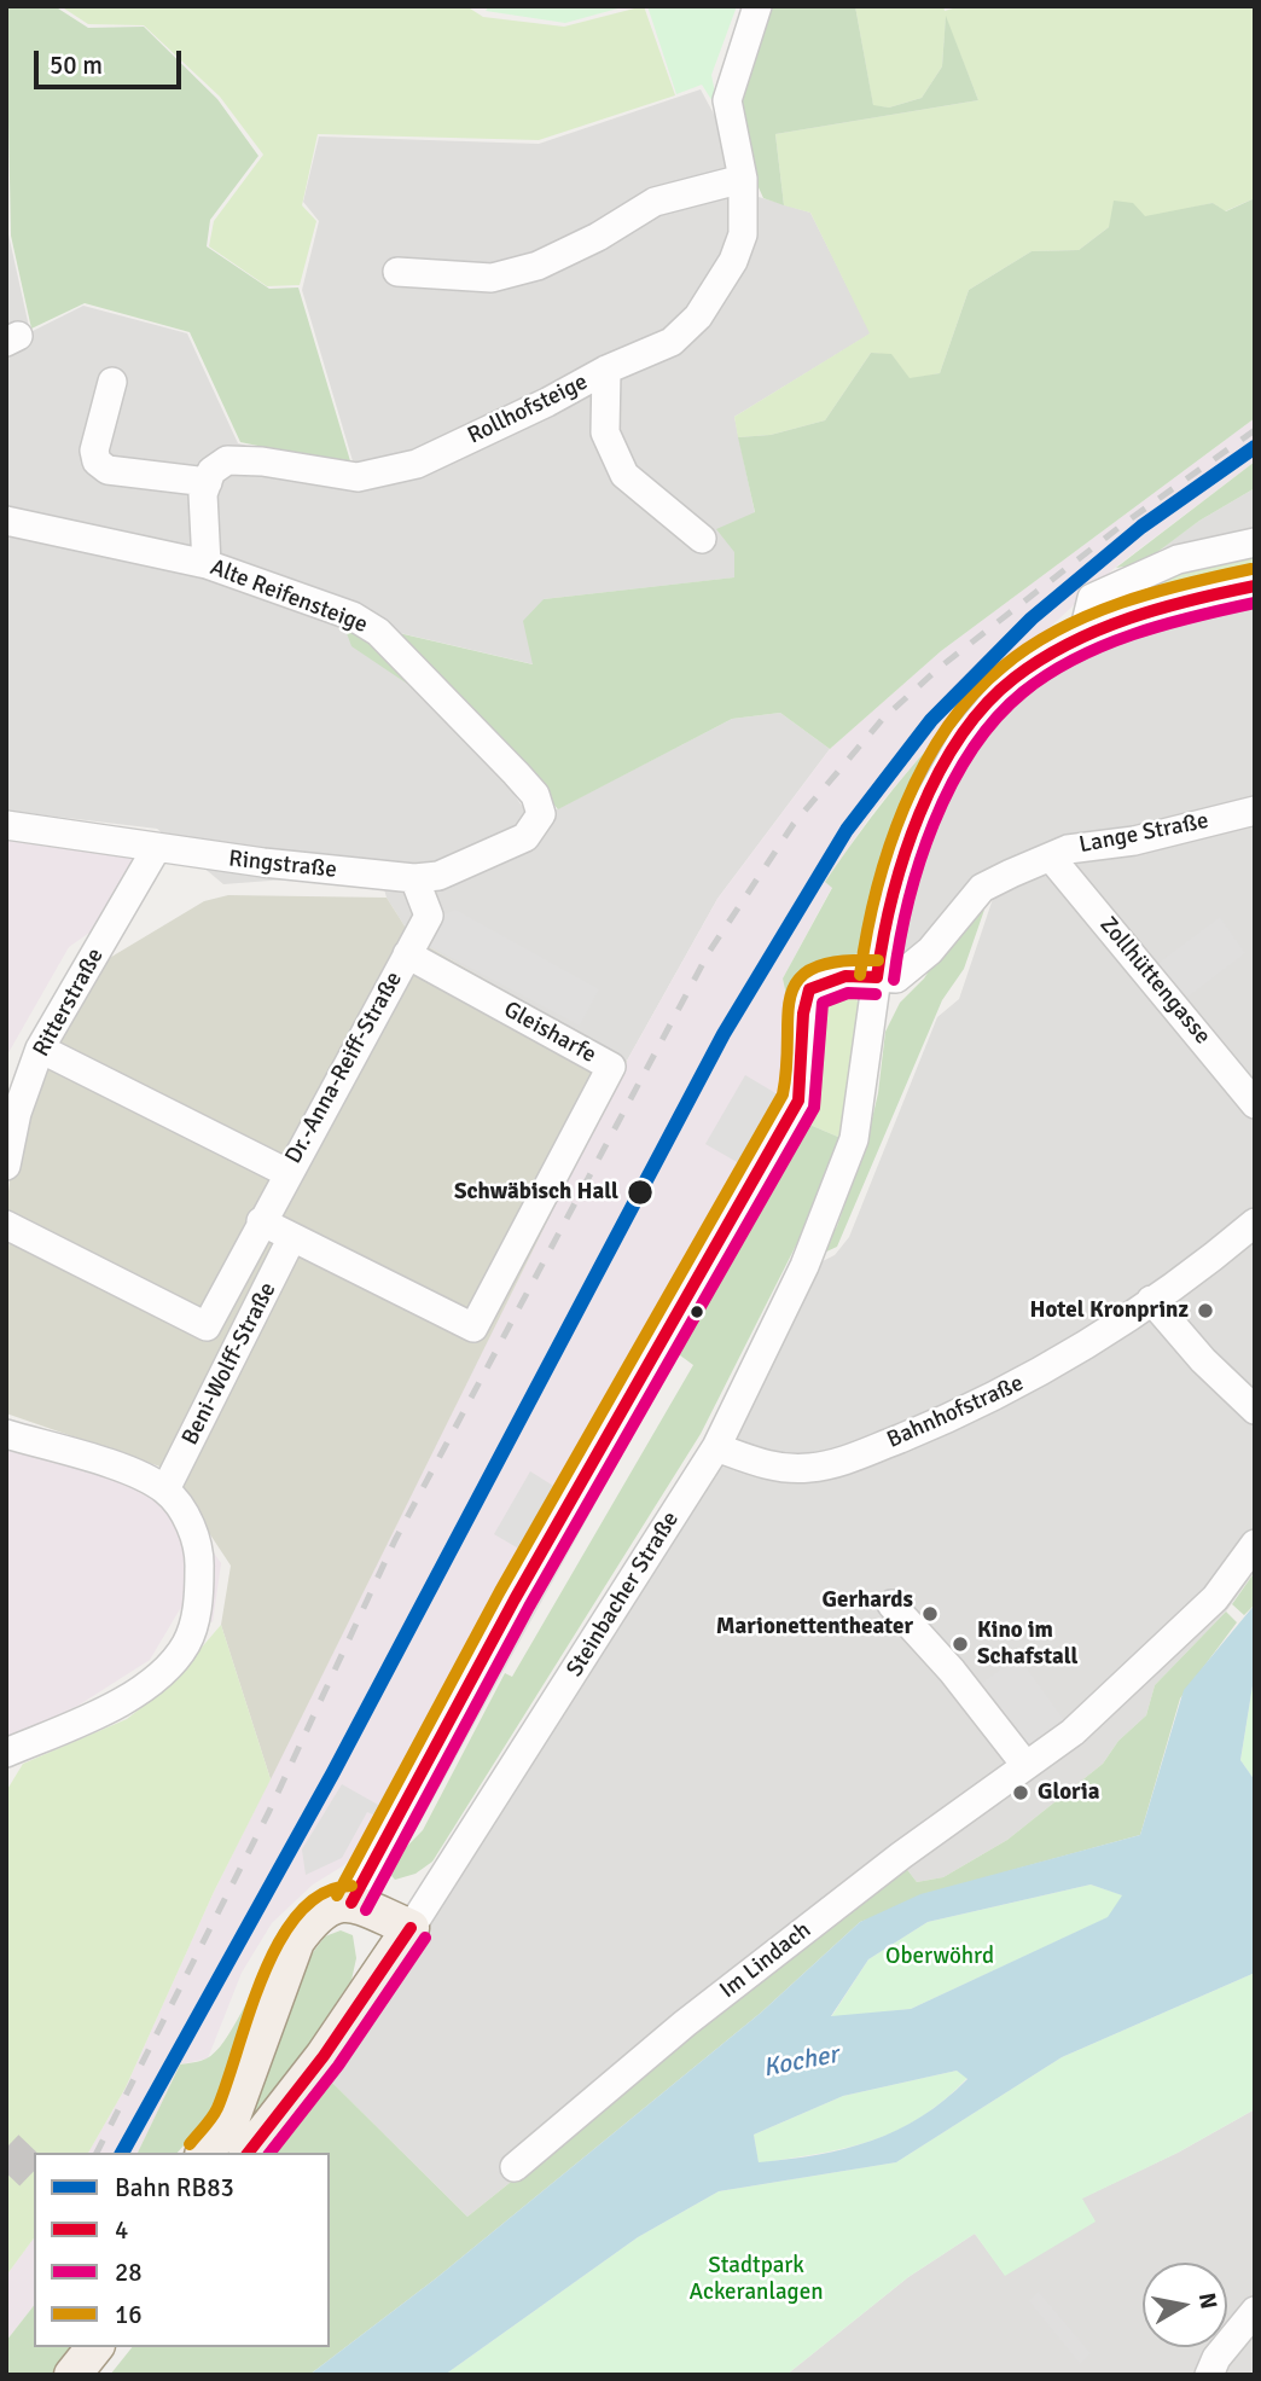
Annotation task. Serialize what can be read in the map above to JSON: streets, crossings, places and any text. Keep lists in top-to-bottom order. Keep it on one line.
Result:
{"streets":{"main road":["Steinbacher Straße"],"street":["Rollhofsteige","Alte Reifensteige","Lange Straße","Ringstraße","Zollhüttengasse","Ritterstraße","Gleisharfe","Dr.-Anna-Reiff-Straße","Beni-Wolff-Straße","Bahnhofstraße","Im Lindach"]},"crossings":[["Alte Reifensteige","Ringstraße"],["Lange Straße","Zollhüttengasse"],["Lange Straße","Steinbacher Straße"],["Ringstraße","Ritterstraße"],["Ringstraße","Dr.-Anna-Reiff-Straße"],["Gleisharfe","Dr.-Anna-Reiff-Straße"],["Gleisharfe","Beni-Wolff-Straße"],["Bahnhofstraße","Steinbacher Straße"]],"water":["Kocher"],"parks":["Oberwöhrd","Stadtpark Ackeranlagen"],"places":["Schwäbisch Hall","Hotel Kronprinz","Gerhards Marionettentheater","Kino im Schafstall","Gloria"],"lines":["rail line RB83","transit line 16","transit line 4","transit line 28"],"legend":["Bahn RB83","4","28","16"],"scale_bar":"50 m","north":"right"}
